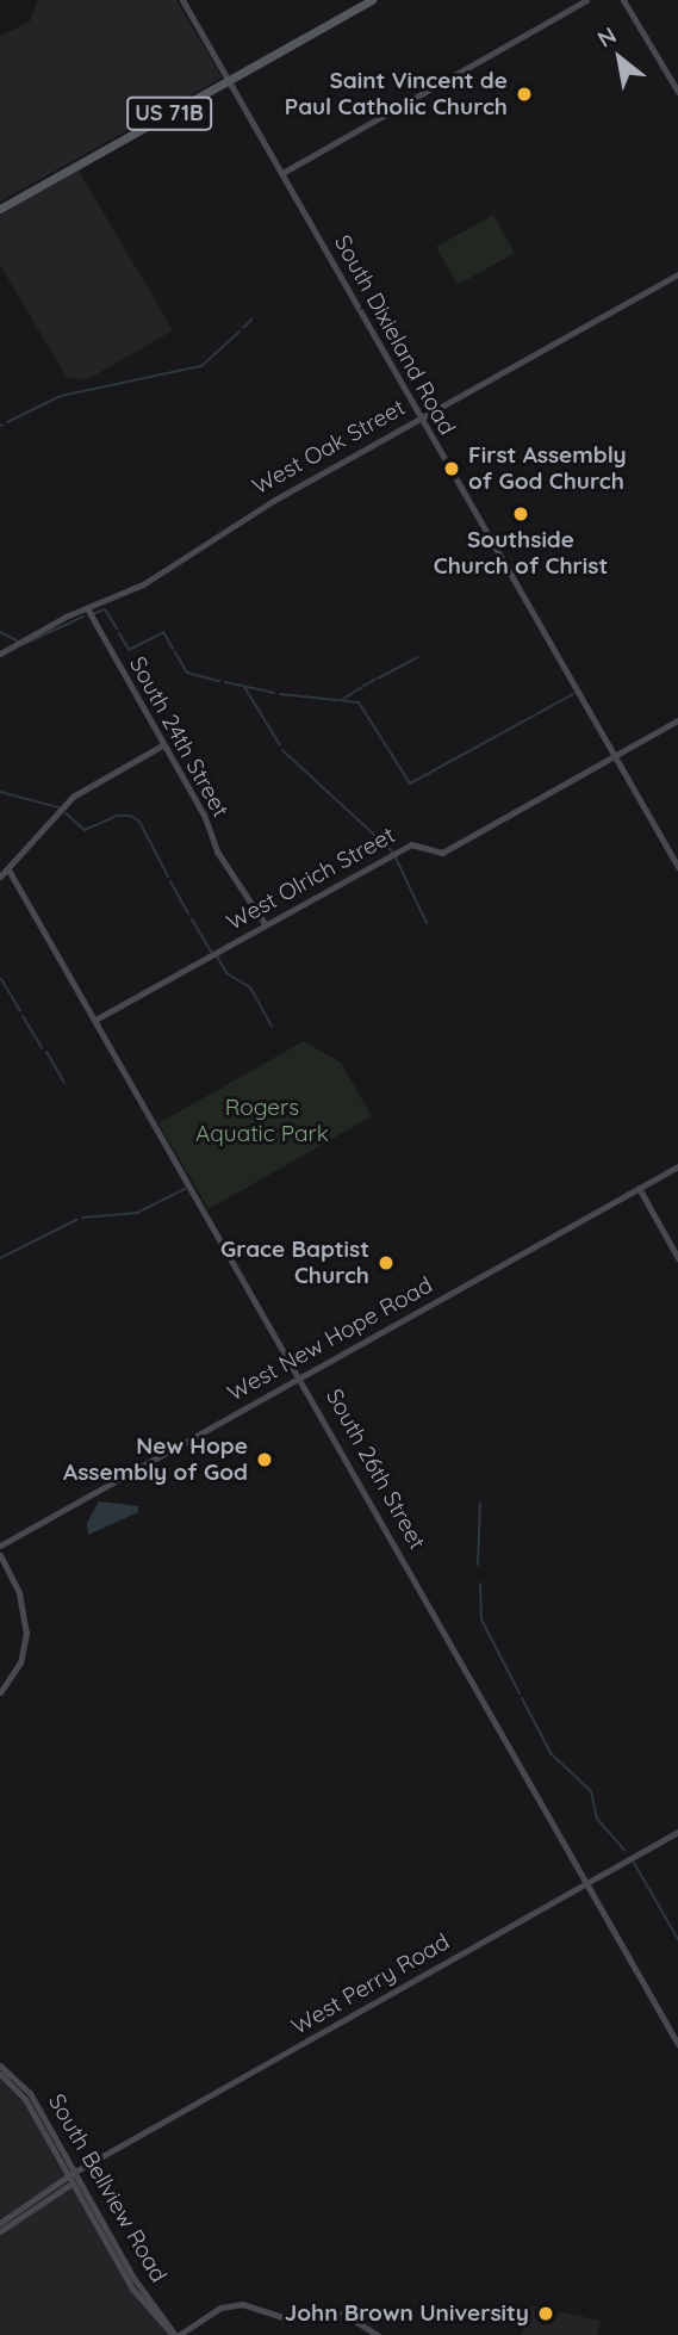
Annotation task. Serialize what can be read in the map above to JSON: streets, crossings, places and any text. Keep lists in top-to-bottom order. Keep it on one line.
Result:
{"streets":{"main road":["US 71B"],"street":["South Dixieland Road","West Oak Street","South 24th Street","West Olrich Street","West New Hope Road","South 26th Street","West Perry Road","South Bellview Road"]},"crossings":[["US 71B","South Dixieland Road"],["South Dixieland Road","West Oak Street"],["South Dixieland Road","West Olrich Street"],["West Oak Street","South 24th Street"],["South 24th Street","West Olrich Street"],["West Olrich Street","South 26th Street"],["West New Hope Road","South 26th Street"],["South 26th Street","West Perry Road"],["West Perry Road","South Bellview Road"]],"parks":["Rogers Aquatic Park"],"places":["Saint Vincent de Paul Catholic Church","First Assembly of God Church","Southside Church of Christ","Grace Baptist Church","New Hope Assembly of God","John Brown University"],"north":"top left"}
